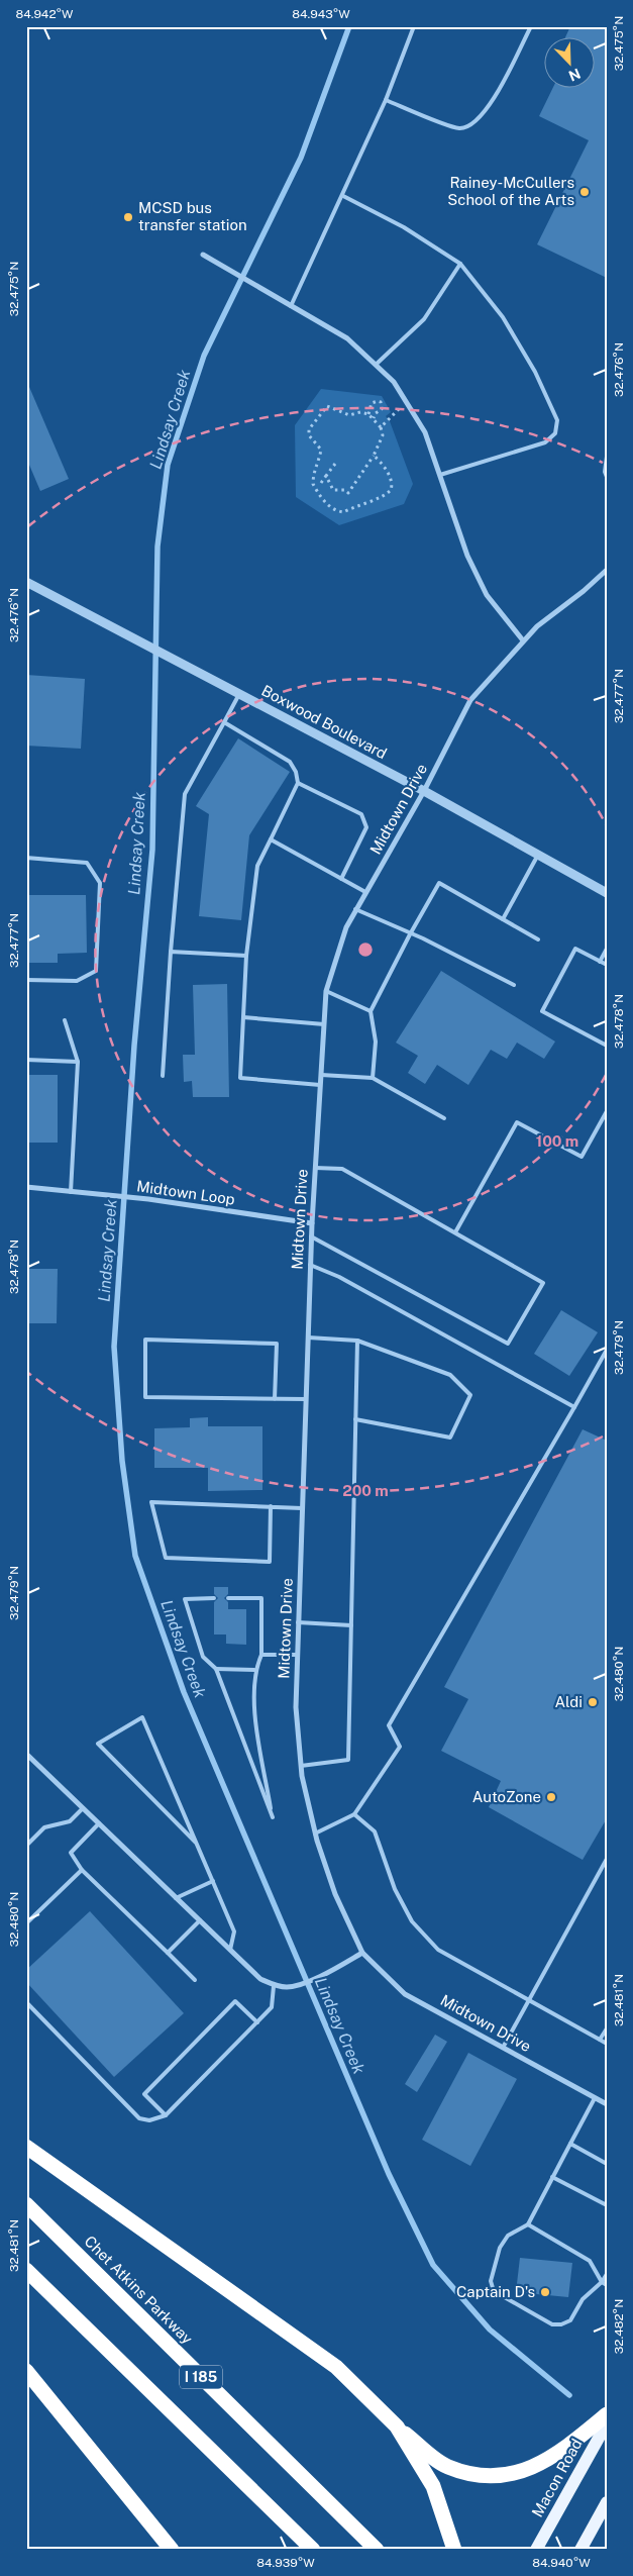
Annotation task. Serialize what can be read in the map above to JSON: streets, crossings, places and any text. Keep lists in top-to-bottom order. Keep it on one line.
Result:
{"streets":{"highway":["Chet Atkins Parkway","I 185"],"main road":["Macon Road"],"street":["Boxwood Boulevard","Midtown Drive","Midtown Loop"]},"crossings":[["Boxwood Boulevard","Midtown Drive"],["Midtown Drive","Midtown Loop"]],"water":["Lindsay Creek"],"places":["Rainey-McCullers School of the Arts","MCSD bus transfer station","Aldi","AutoZone","Captain D's"],"north":"bottom right","coordinates":["84.942°W","84.943°W","32.475°N","32.476°N","32.477°N","32.478°N","32.479°N","32.480°N","32.481°N","32.482°N","84.939°W","84.940°W"],"rings":["100 m","200 m"]}
